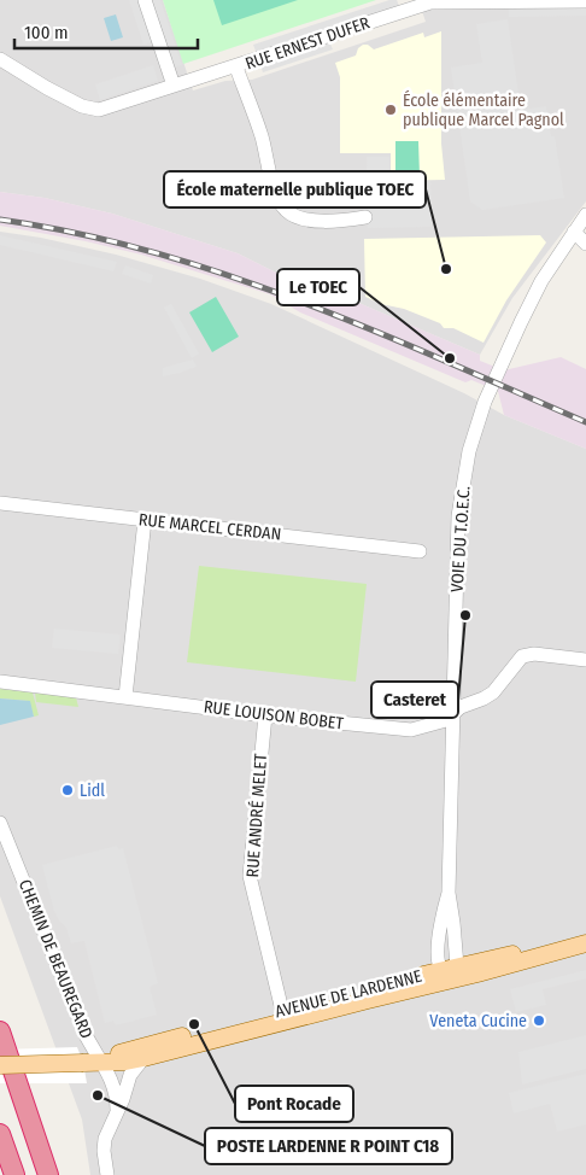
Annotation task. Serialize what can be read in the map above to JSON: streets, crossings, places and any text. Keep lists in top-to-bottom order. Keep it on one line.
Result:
{"streets":{"main road":["AVENUE DE LARDENNE"],"street":["RUE ERNEST DUFER","RUE MARCEL CERDAN","VOIE DU T.O.E.C.","RUE LOUISON BOBET","RUE ANDRÉ MELET","CHEMIN DE BEAUREGARD"]},"crossings":[["VOIE DU T.O.E.C.","RUE LOUISON BOBET"],["VOIE DU T.O.E.C.","AVENUE DE LARDENNE"],["RUE LOUISON BOBET","RUE ANDRÉ MELET"],["RUE ANDRÉ MELET","AVENUE DE LARDENNE"],["CHEMIN DE BEAUREGARD","AVENUE DE LARDENNE"]],"places":["École élémentaire publique Marcel Pagnol","École maternelle publique TOEC","Le TOEC","Casteret","Lidl","Veneta Cucine","Pont Rocade","POSTE LARDENNE R POINT C18"],"scale_bar":"100 m"}
